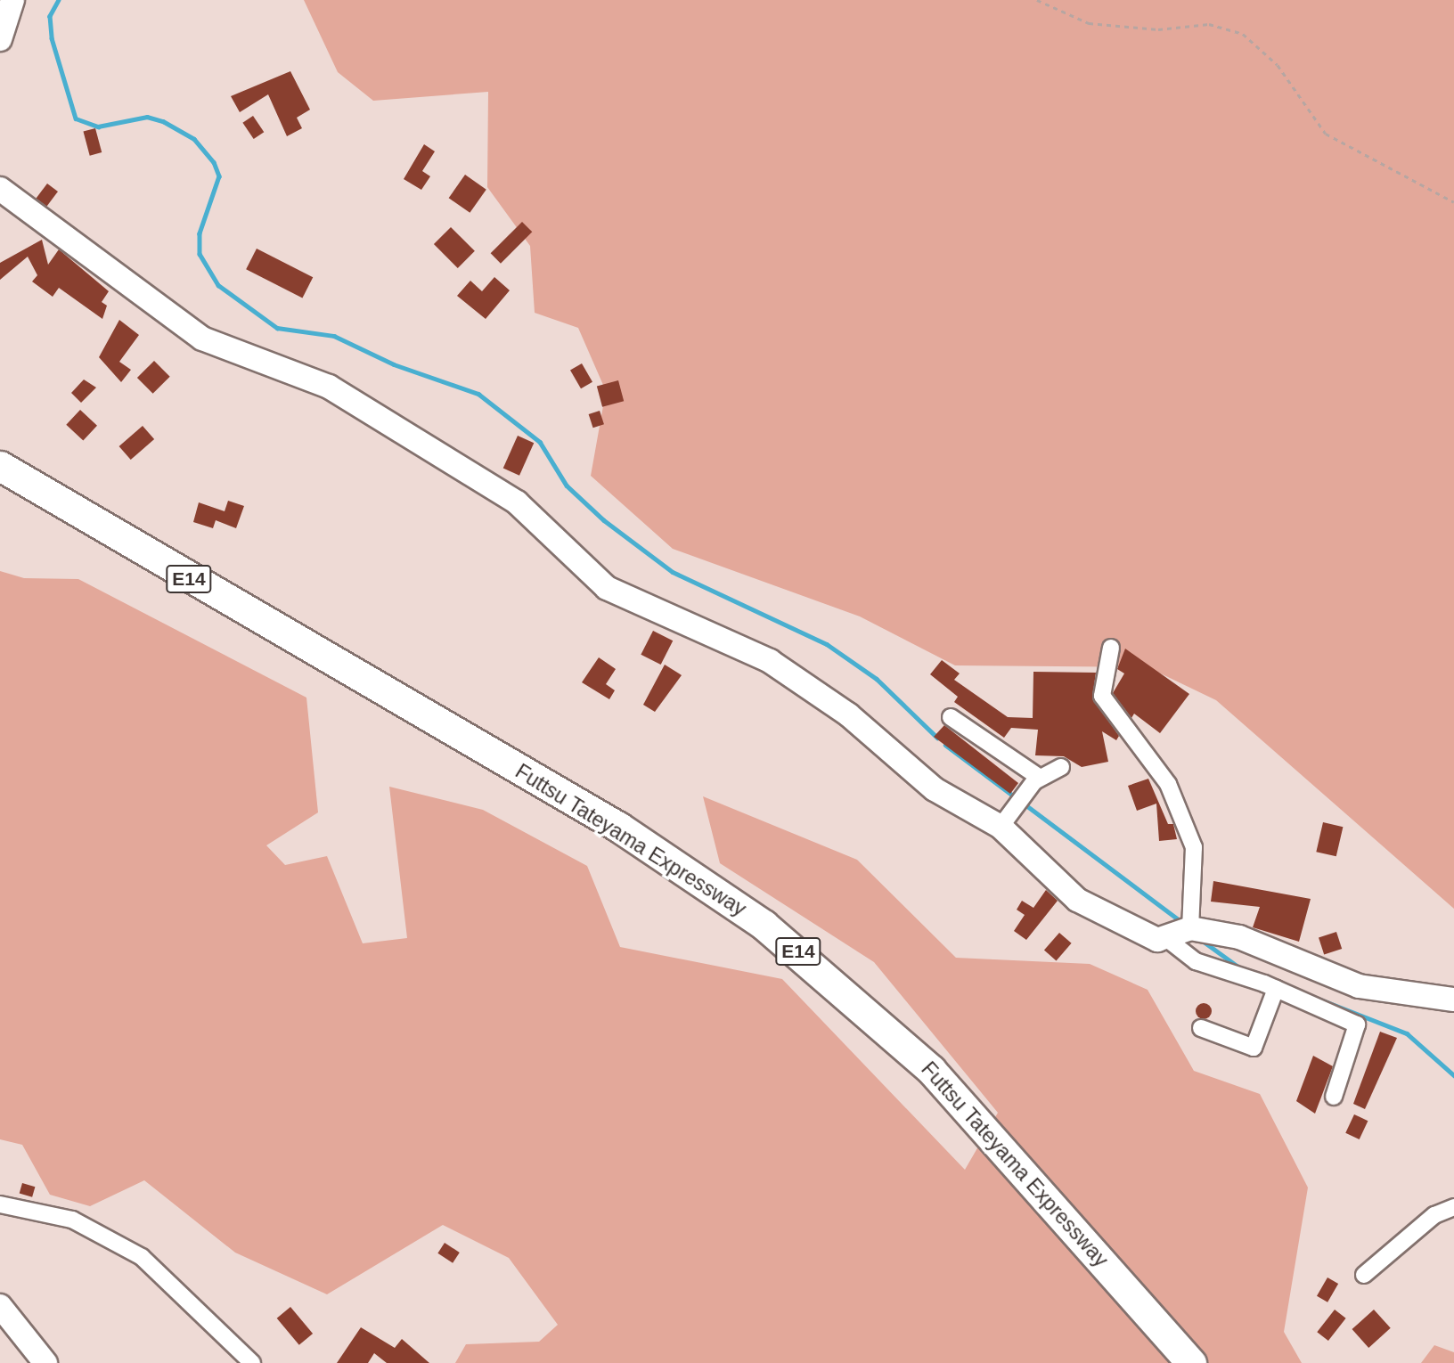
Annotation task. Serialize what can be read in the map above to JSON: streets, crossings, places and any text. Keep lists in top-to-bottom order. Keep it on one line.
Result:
{"streets":{"highway":["E14","Futtsu Tateyama Expressway"]}}
